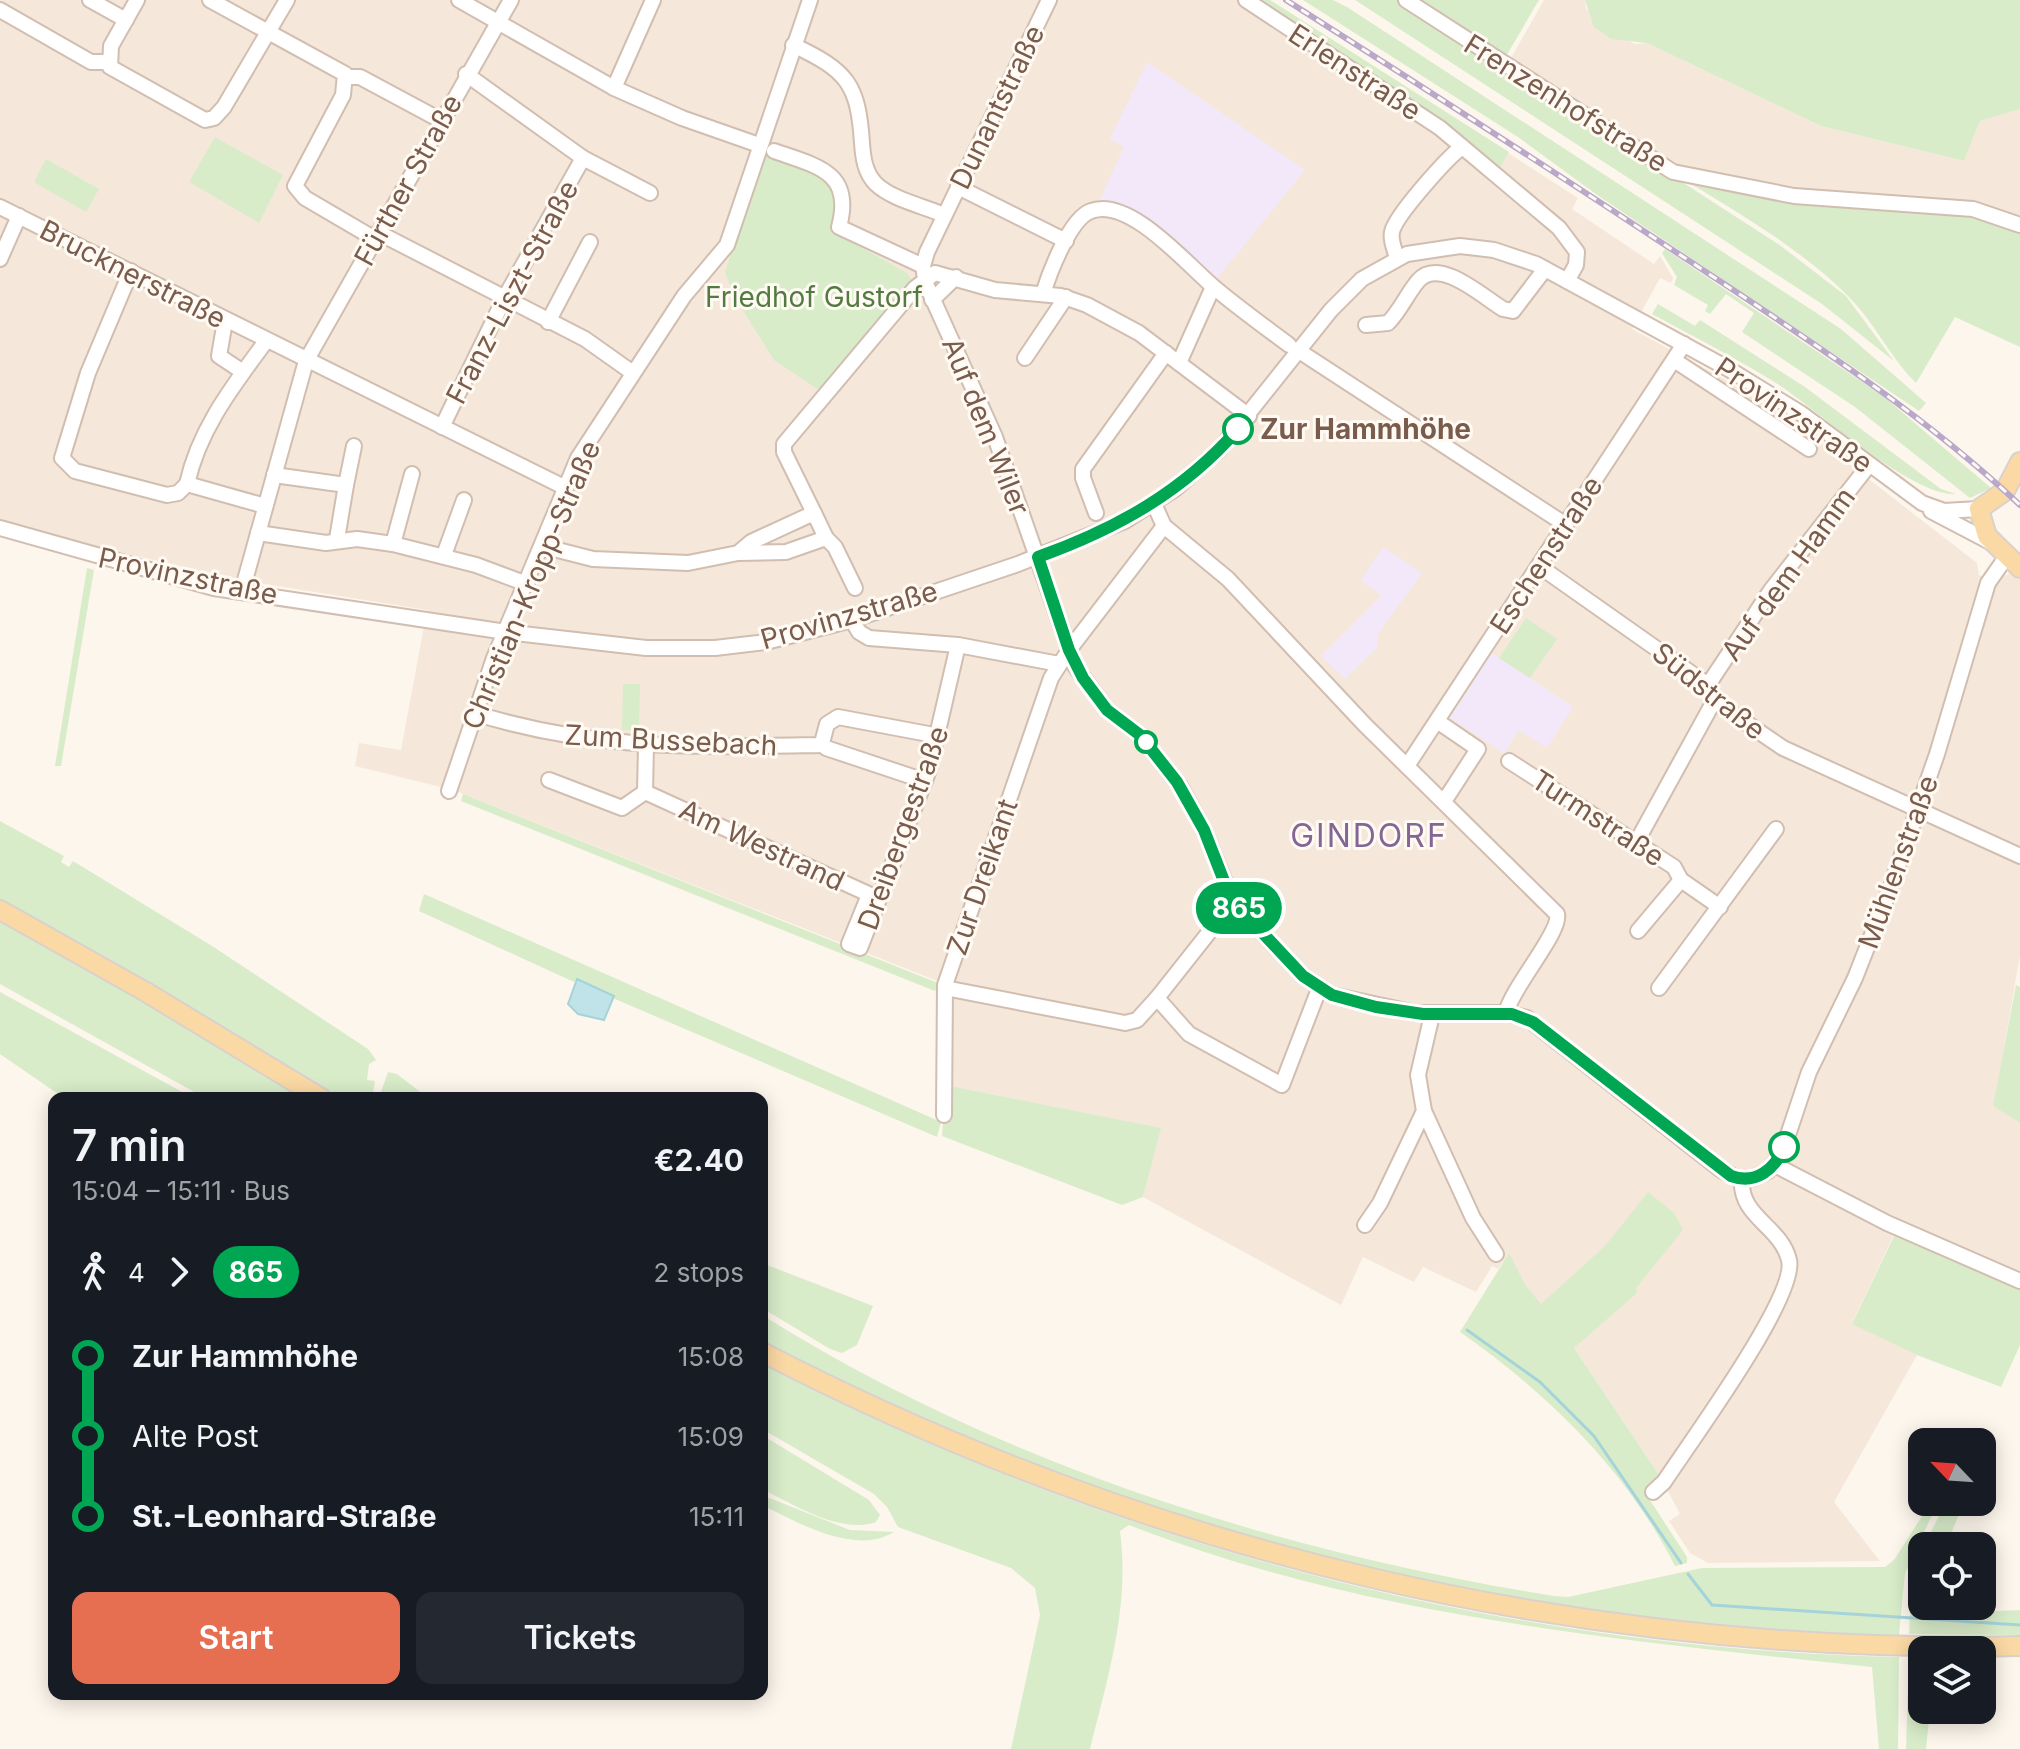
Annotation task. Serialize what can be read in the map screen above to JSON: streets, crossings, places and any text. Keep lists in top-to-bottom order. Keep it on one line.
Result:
{"streets":{"street":["Erlenstraße","Frenzenhofstraße","Dunantstraße","Fürther Straße","Brucknerstraße","Franz-Liszt-Straße","Provinzstraße","Auf dem Wiler","Eschenstraße","Auf dem Hamm","Christian-Kropp-Straße","Südstraße","Zum Bussebach","Turmstraße","Dreibergestraße","Am Westrand","Mühlenstraße","Zur Dreikant"]},"crossings":[["Erlenstraße","Provinzstraße"],["Fürther Straße","Provinzstraße"],["Provinzstraße","Auf dem Wiler"],["Provinzstraße","Eschenstraße"],["Provinzstraße","Auf dem Hamm"],["Provinzstraße","Christian-Kropp-Straße"],["Auf dem Wiler","Zur Dreikant"],["Eschenstraße","Südstraße"],["Auf dem Hamm","Südstraße"],["Christian-Kropp-Straße","Zum Bussebach"],["Südstraße","Mühlenstraße"],["Zum Bussebach","Dreibergestraße"],["Zum Bussebach","Am Westrand"],["Dreibergestraße","Am Westrand"]],"districts":["GINDORF"],"parks":["Friedhof Gustorf"],"places":["Zur Hammhöhe"],"lines":["bus line 865"],"north":"top left","page":{"on_map":"865","heading":["7 min","15:04 – 15:11 · Bus","€2.40"],"legs":["4","865","2 stops"],"list":[{"name":"Zur Hammhöhe","value":"15:08"},{"name":"Alte Post","value":"15:09"},{"name":"St.-Leonhard-Straße","value":"15:11"}],"buttons":["Start","Tickets"]}}
